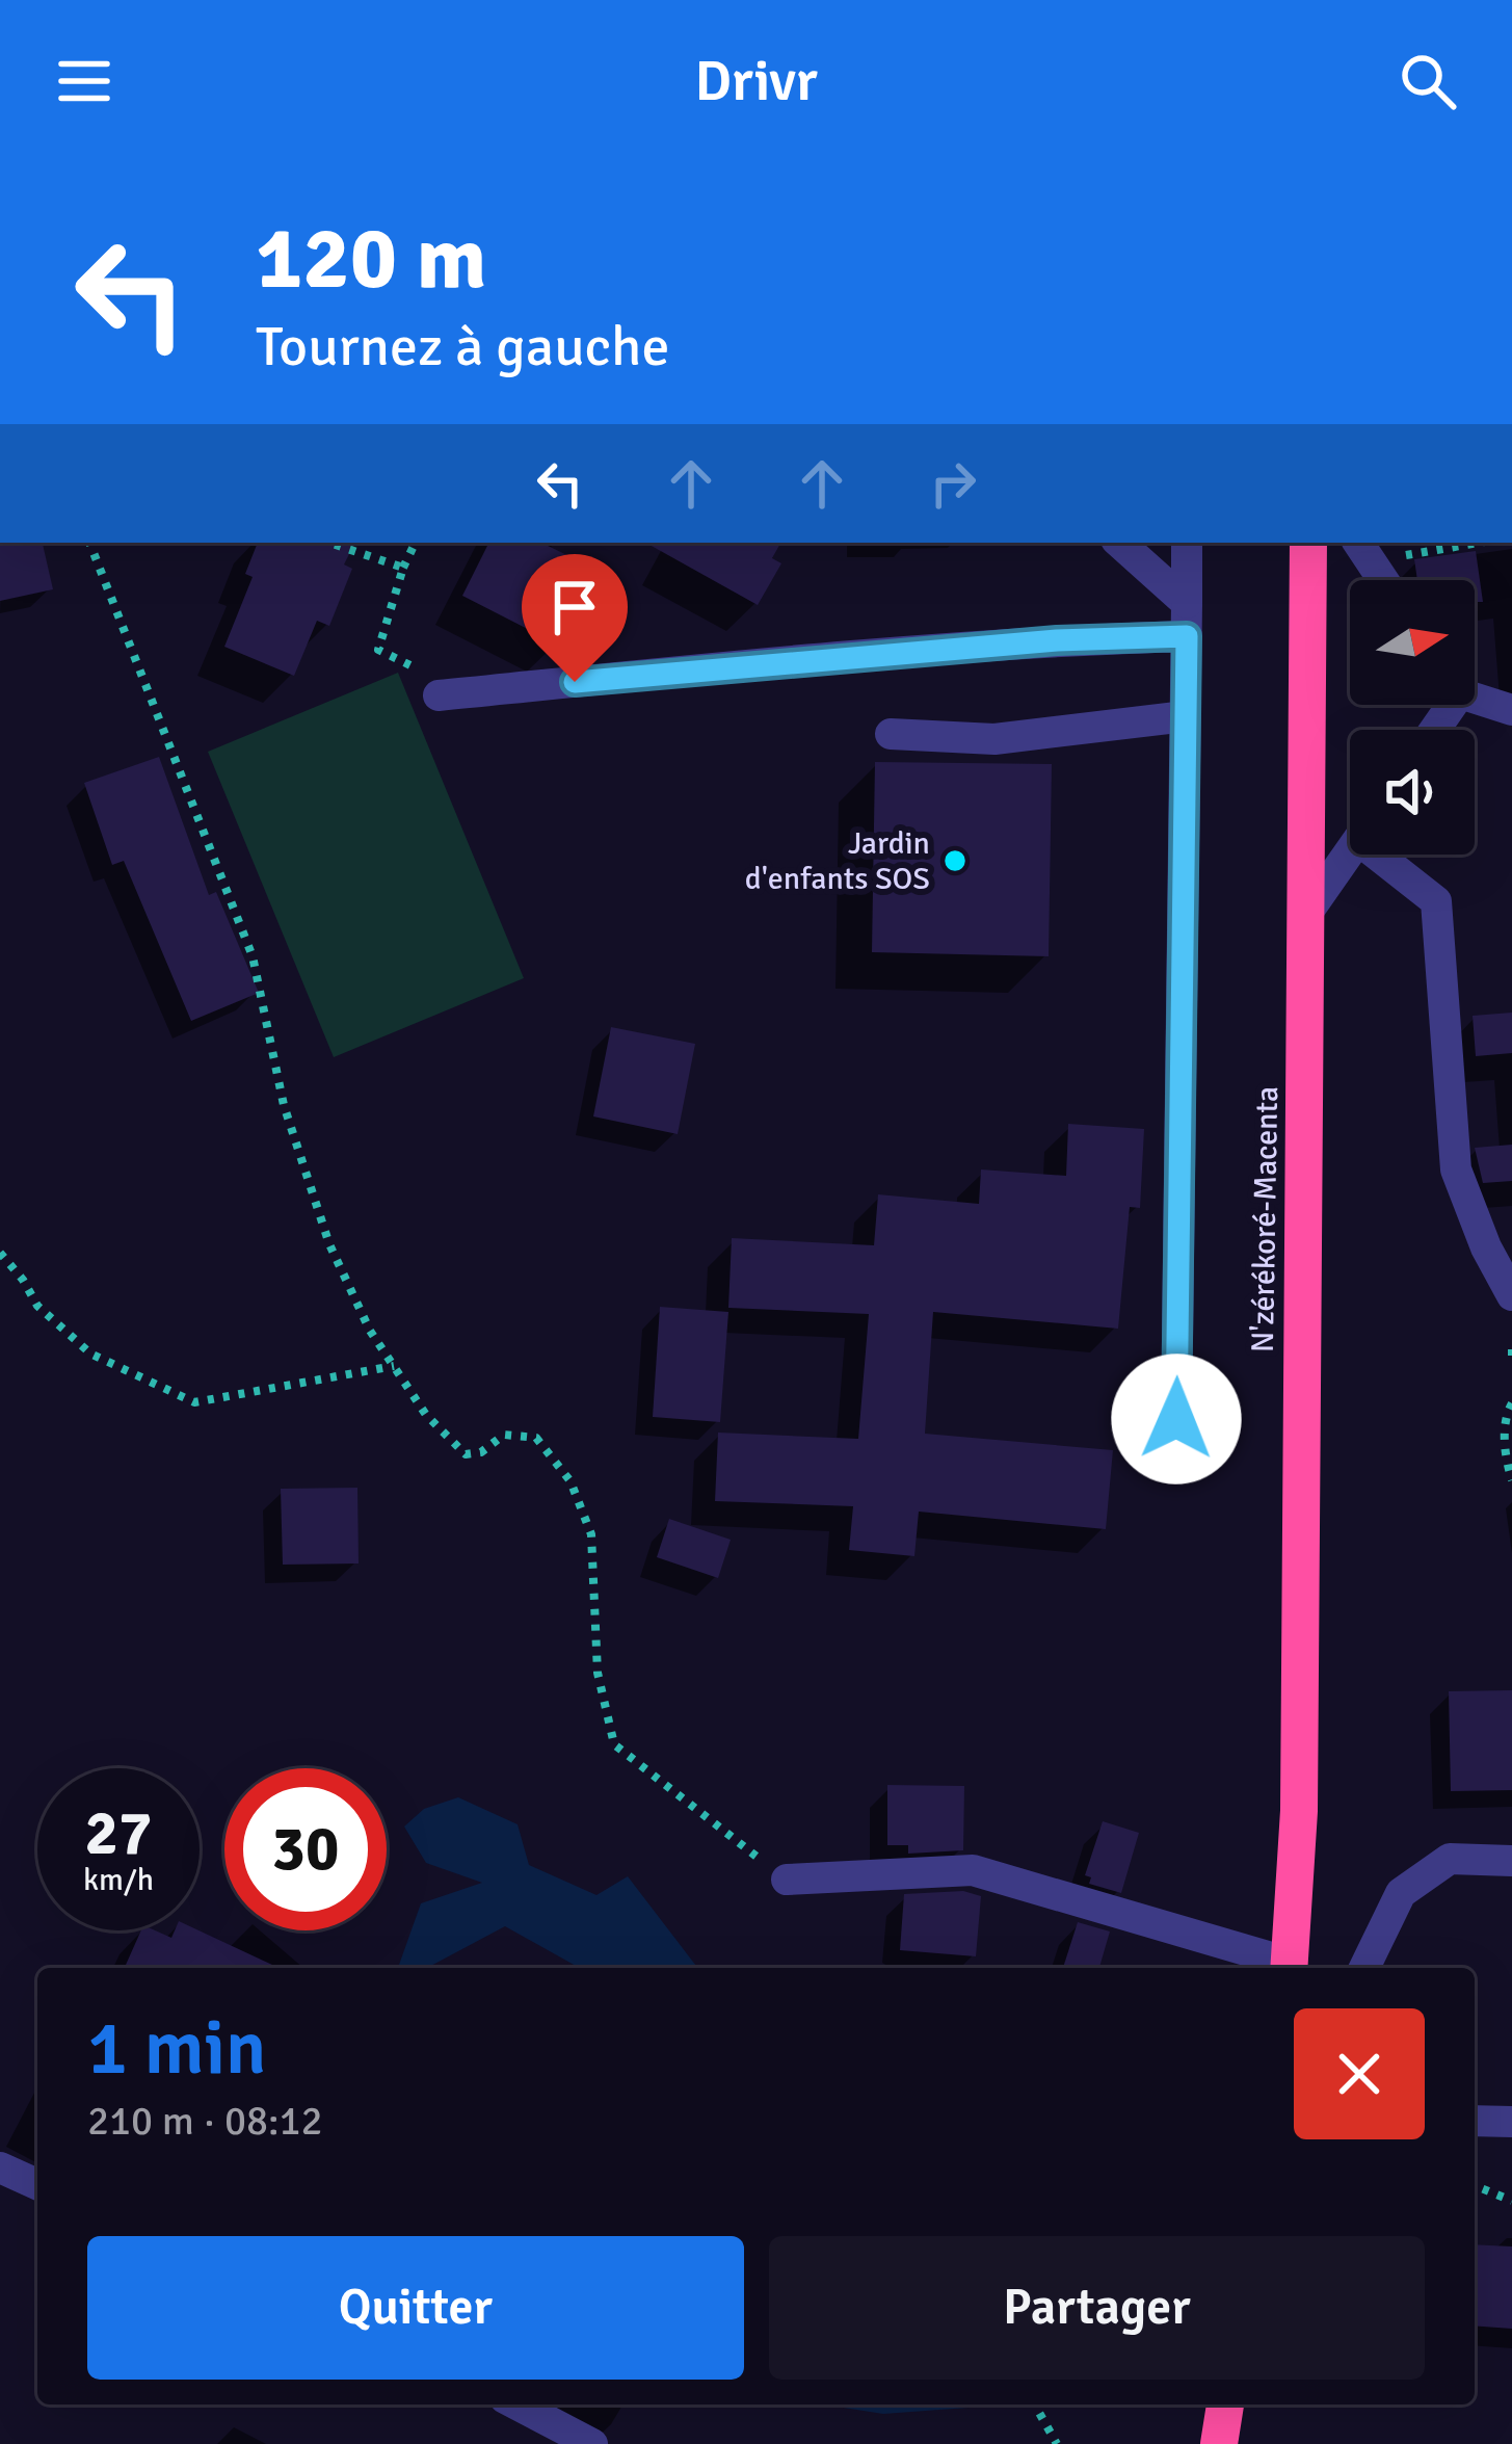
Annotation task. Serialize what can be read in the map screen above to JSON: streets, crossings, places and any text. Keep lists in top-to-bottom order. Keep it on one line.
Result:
{"streets":{"highway":["N'zérékoré-Macenta"]},"places":["Jardin d'enfants SOS"],"north":"right","page":{"header":"Drivr","turn":["120 m","Tournez à gauche"],"speed":"27 km/h","limit":"30","heading":["1 min","210 m · 08:12"],"buttons":["Quitter","Partager"]}}
